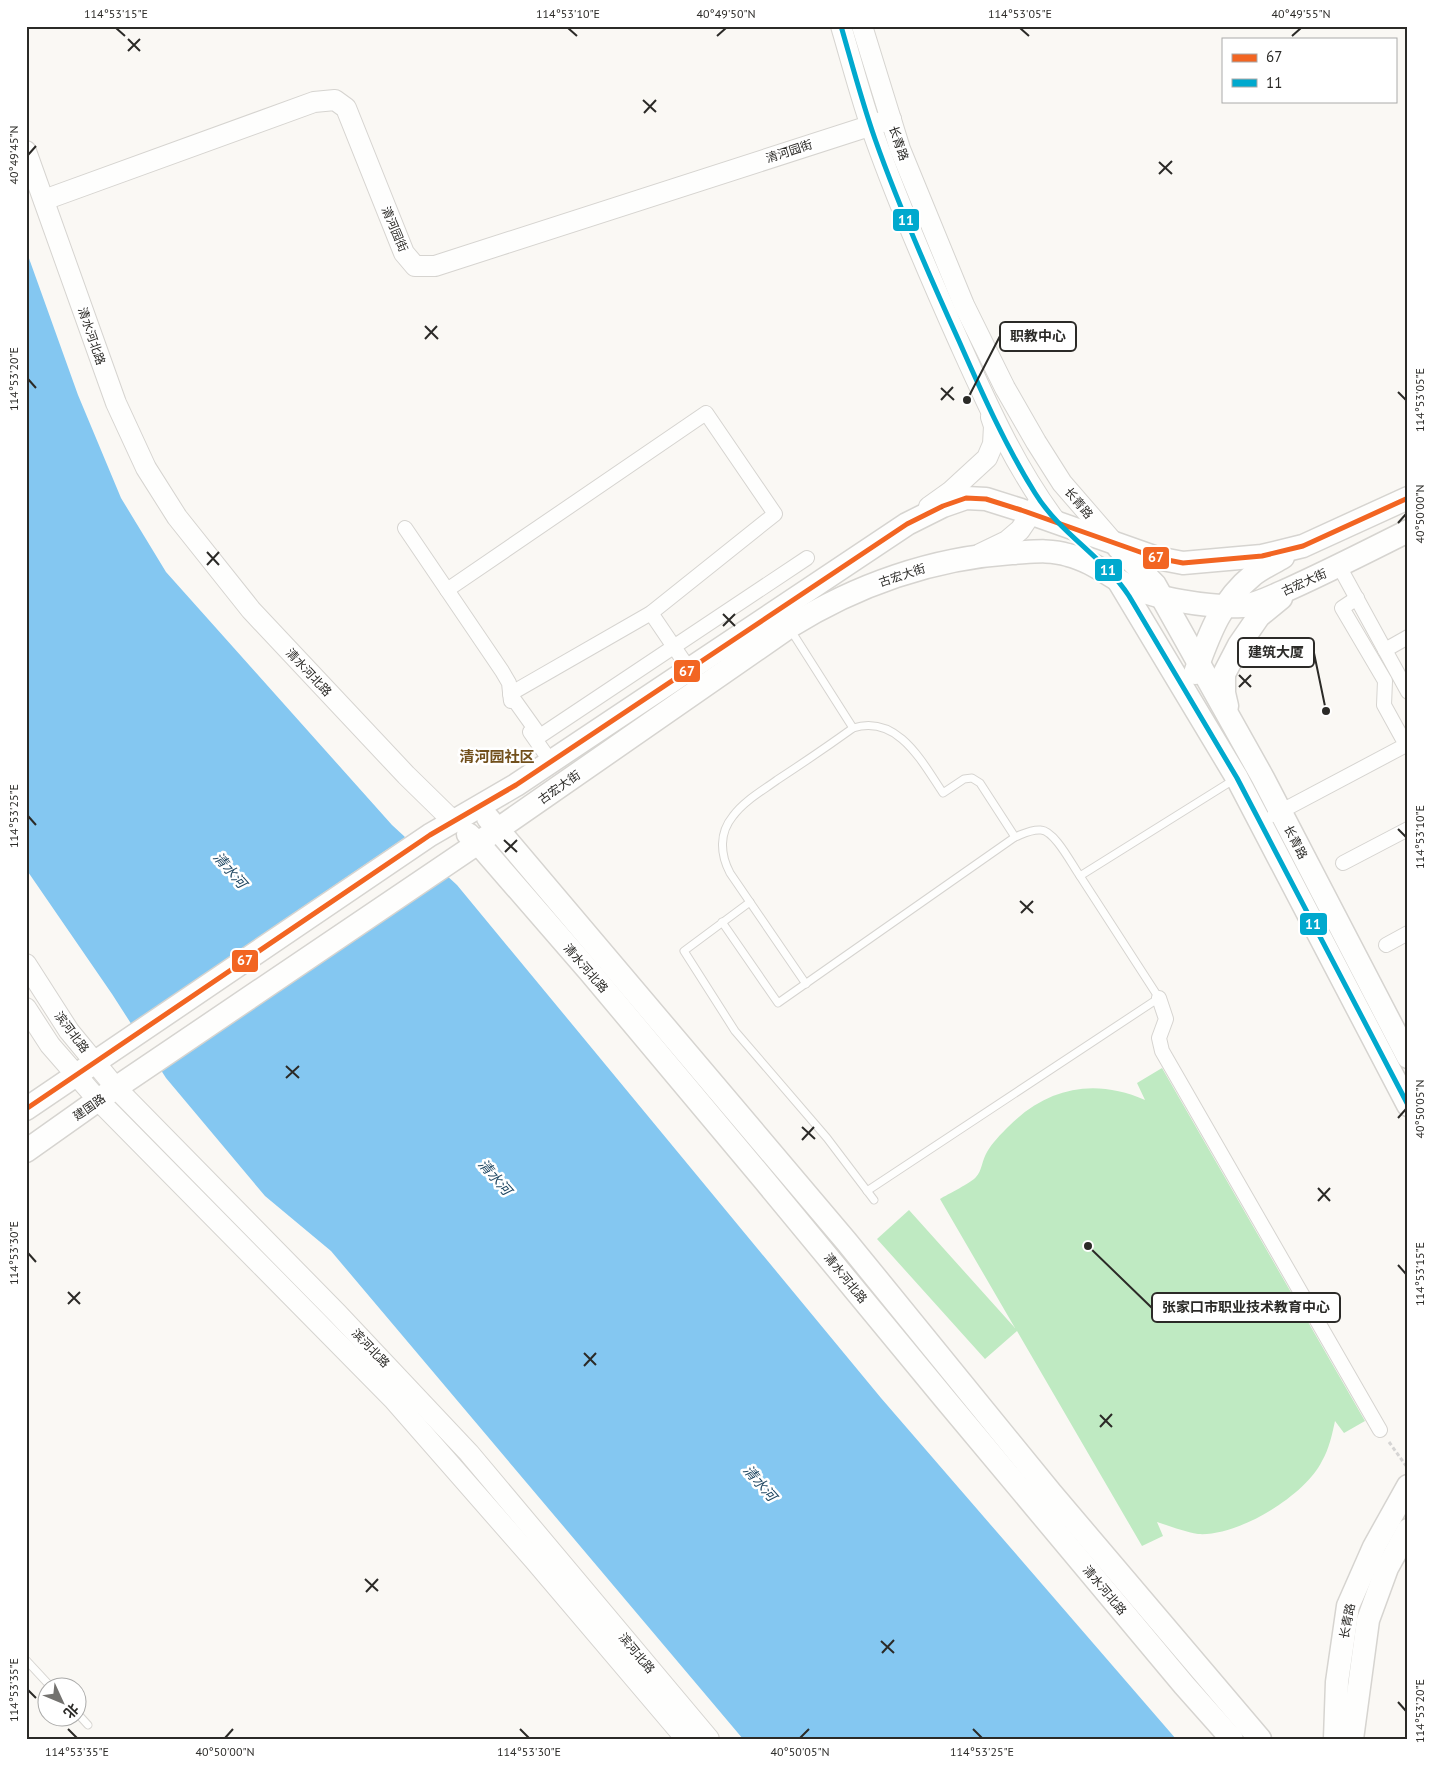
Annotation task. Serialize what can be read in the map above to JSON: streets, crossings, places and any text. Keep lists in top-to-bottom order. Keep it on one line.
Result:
{"streets":{"main road":["长青路","清河园街","清水河北路","古宏大街","滨河北路","建国路"]},"crossings":[["长青路","清河园街"],["长青路","古宏大街"],["清河园街","清水河北路"],["清水河北路","古宏大街"],["古宏大街","滨河北路"],["古宏大街","建国路"],["滨河北路","建国路"]],"districts":["清河园社区"],"water":["清水河"],"places":["职教中心","建筑大厦","张家口市职业技术教育中心"],"lines":["transit line 11","transit line 67"],"legend":["67","11"],"north":"bottom right","coordinates":["114°53'15\"E","114°53'10\"E","40°49'50\"N","114°53'05\"E","40°49'55\"N","40°49'45\"N","114°53'20\"E","40°50'00\"N","114°53'25\"E","40°50'05\"N","114°53'30\"E","114°53'35\"E"]}
